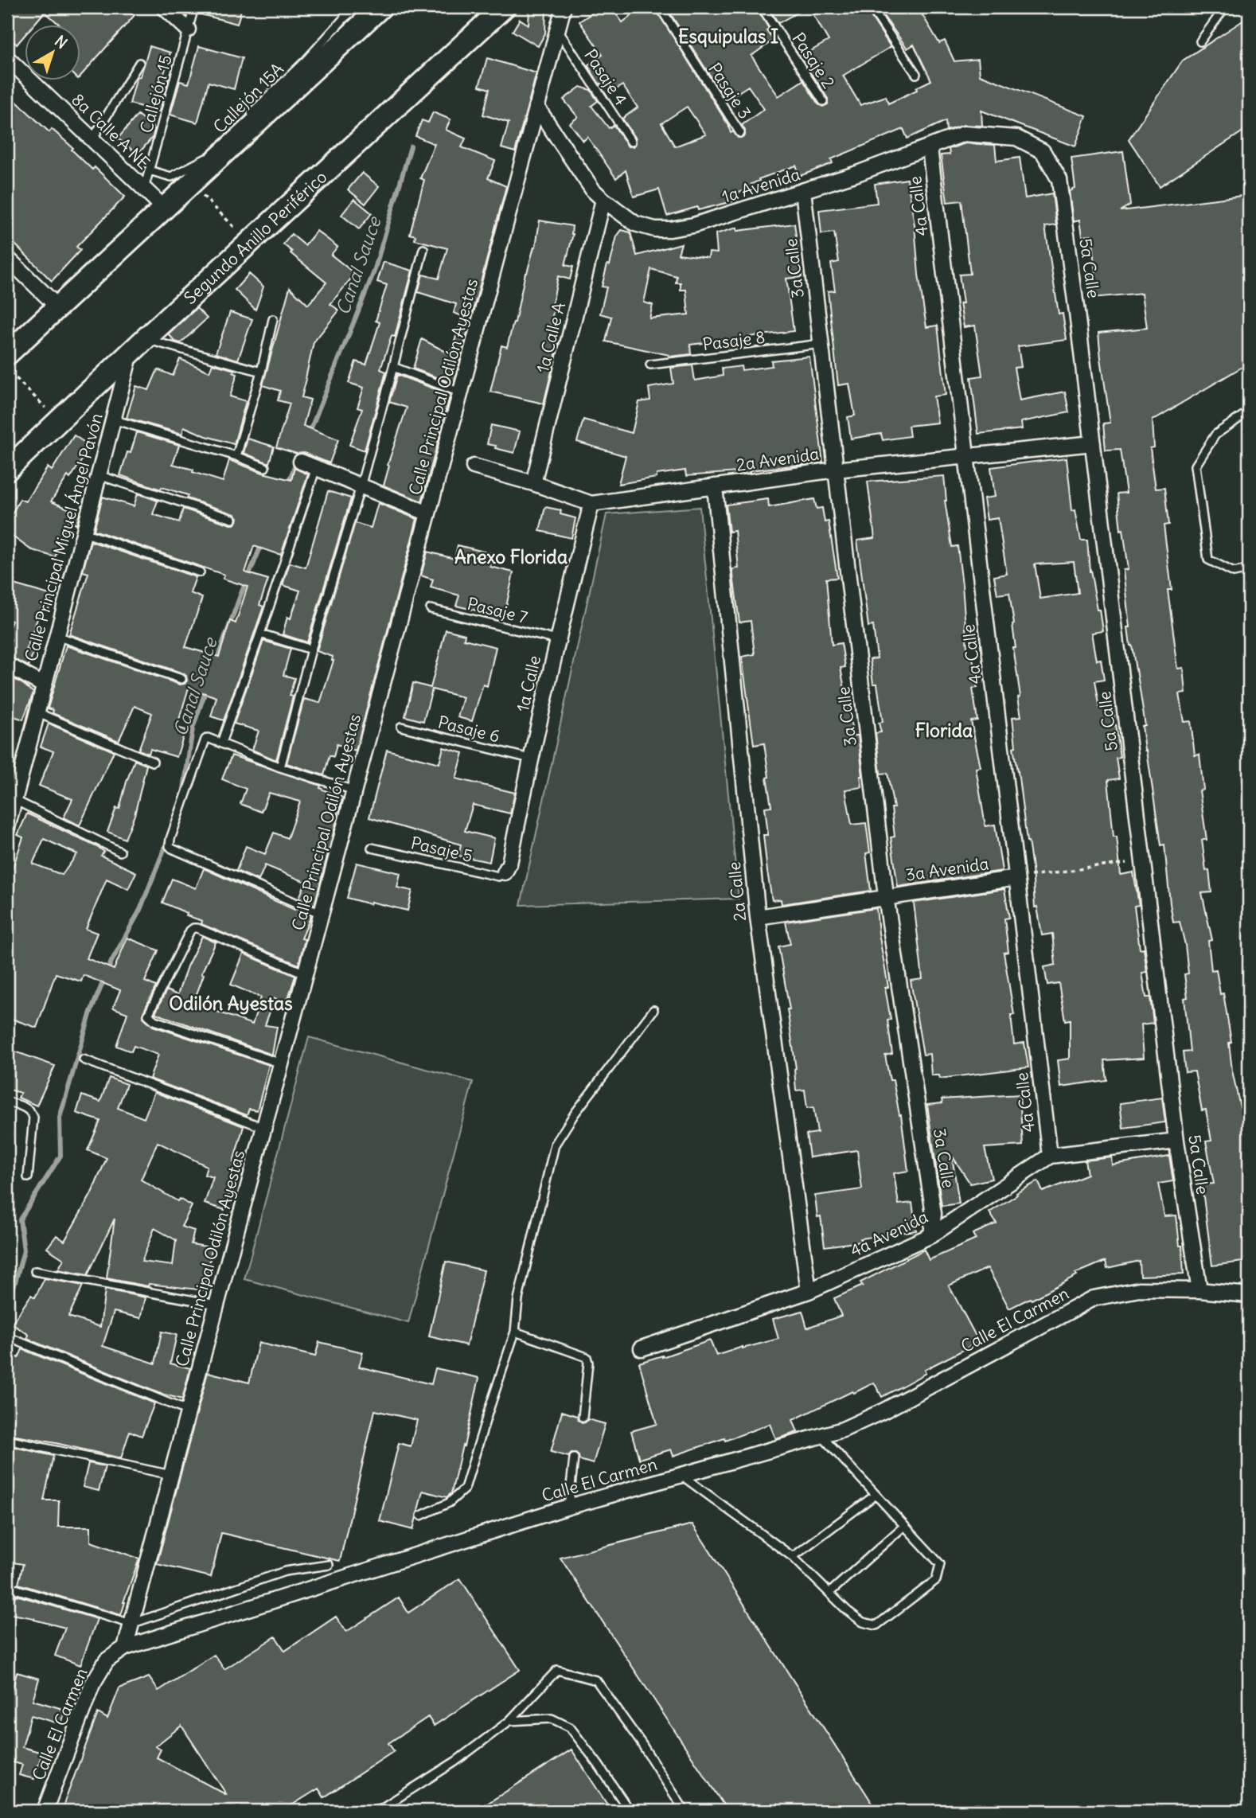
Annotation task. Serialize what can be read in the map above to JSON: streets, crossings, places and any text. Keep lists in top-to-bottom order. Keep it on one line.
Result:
{"streets":{"main road":["Segundo Anillo Periférico"],"street":["8a Calle A NE","1a Avenida","4a Calle","3a Calle","5a Calle","1a Calle A","Calle Principal Odilón Ayestas","2a Avenida","Calle Principal Miguel Ángel Pavón","1a Calle","3a Avenida","2a Calle","4a Avenida","Calle El Carmen"],"lane":["Pasaje 2","Pasaje 4","Pasaje 3","Callejón 15","Callejón 15A","Pasaje 8","Pasaje 7","Pasaje 6","Pasaje 5"]},"crossings":[["Pasaje 4","Calle Principal Odilón Ayestas"],["Callejón 15","Callejón 15A"],["Callejón 15","8a Calle A NE"],["1a Avenida","4a Calle"],["1a Avenida","3a Calle"],["1a Avenida","5a Calle"],["1a Avenida","1a Calle A"],["1a Avenida","Calle Principal Odilón Ayestas"],["4a Calle","2a Avenida"],["4a Calle","3a Avenida"],["4a Calle","4a Avenida"],["Segundo Anillo Periférico","Calle Principal Miguel Ángel Pavón"],["3a Calle","Pasaje 8"],["3a Calle","2a Avenida"],["3a Calle","3a Avenida"],["3a Calle","4a Avenida"],["5a Calle","2a Avenida"],["5a Calle","4a Avenida"],["5a Calle","Calle El Carmen"],["1a Calle A","2a Avenida"],["Calle Principal Odilón Ayestas","Calle El Carmen"],["2a Avenida","1a Calle"],["2a Avenida","2a Calle"],["Pasaje 7","1a Calle"],["1a Calle","Pasaje 6"],["1a Calle","Pasaje 5"],["3a Avenida","2a Calle"],["2a Calle","4a Avenida"]],"districts":["Esquipulas I","Anexo Florida","Florida","Odilón Ayestas"],"water":["Canal Sauce"],"north":"top right"}
